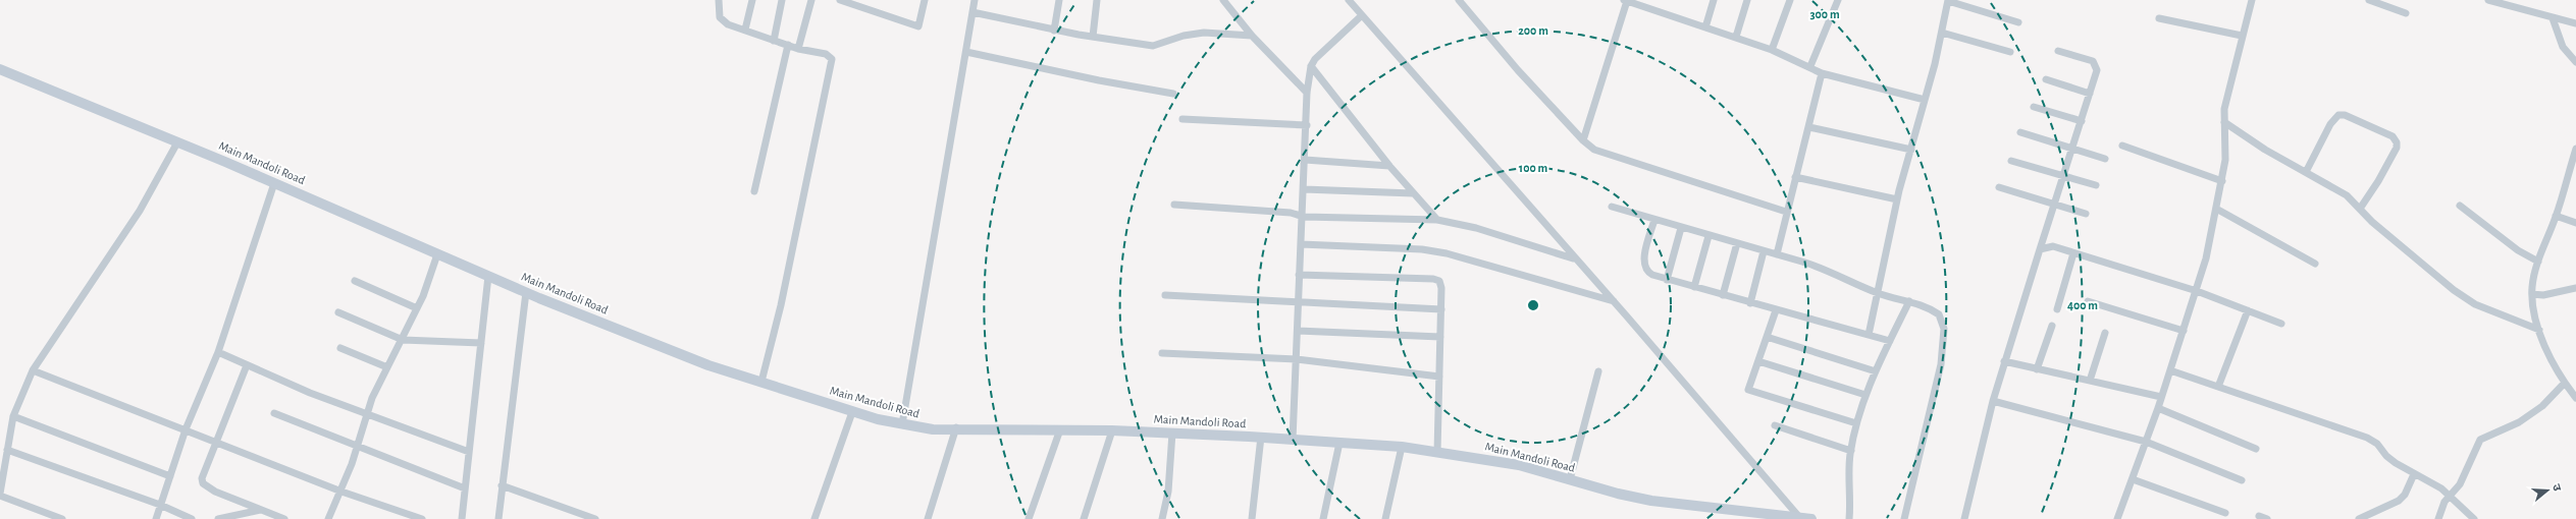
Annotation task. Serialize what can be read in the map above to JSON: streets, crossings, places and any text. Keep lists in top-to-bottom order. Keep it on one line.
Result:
{"streets":{"street":["Main Mandoli Road"]},"north":"right","rings":["300 m","200 m","100 m","400 m"]}
